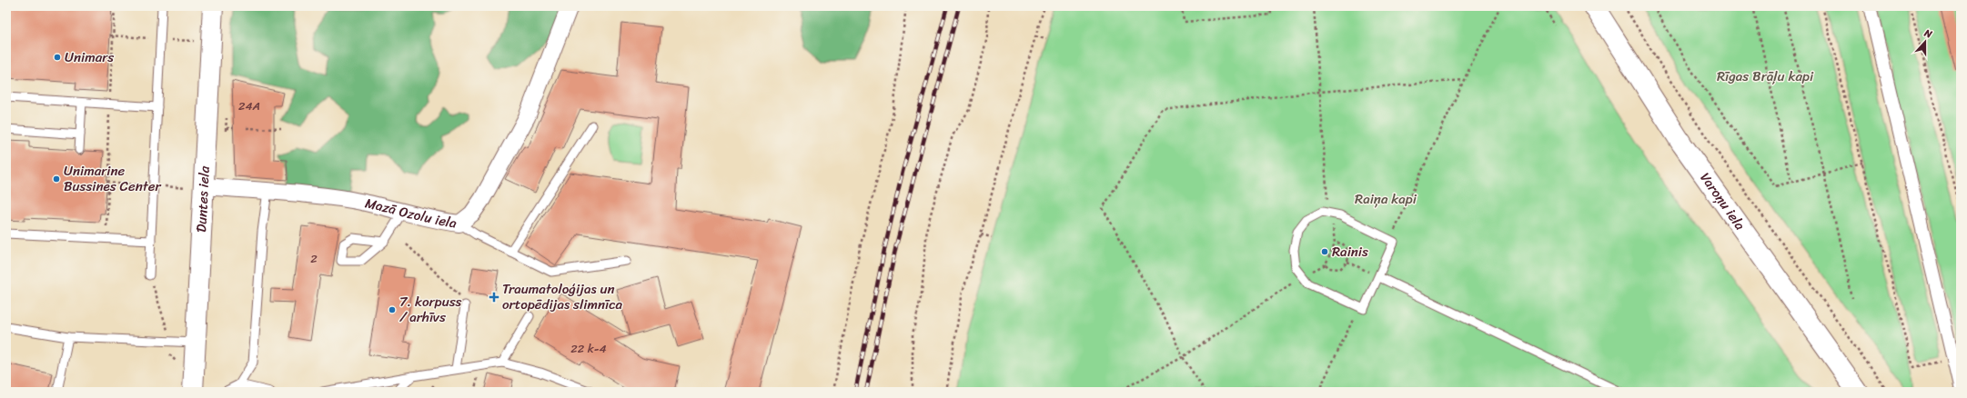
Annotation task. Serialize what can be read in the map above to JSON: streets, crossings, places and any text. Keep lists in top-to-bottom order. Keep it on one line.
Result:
{"streets":{"street":["Duntes iela","Varoņu iela","Mazā Ozolu iela"]},"crossings":[["Duntes iela","Mazā Ozolu iela"]],"parks":["Rīgas Brāļu kapi","Raiņa kapi"],"places":{"other":["Unimars","Unimarine Bussines Center","Rainis","7. korpuss / arhīvs"],"health":["Traumatoloģijas un ortopēdijas slimnīca"]},"house_numbers":["24A","2","22 k-4"],"north":"top"}
